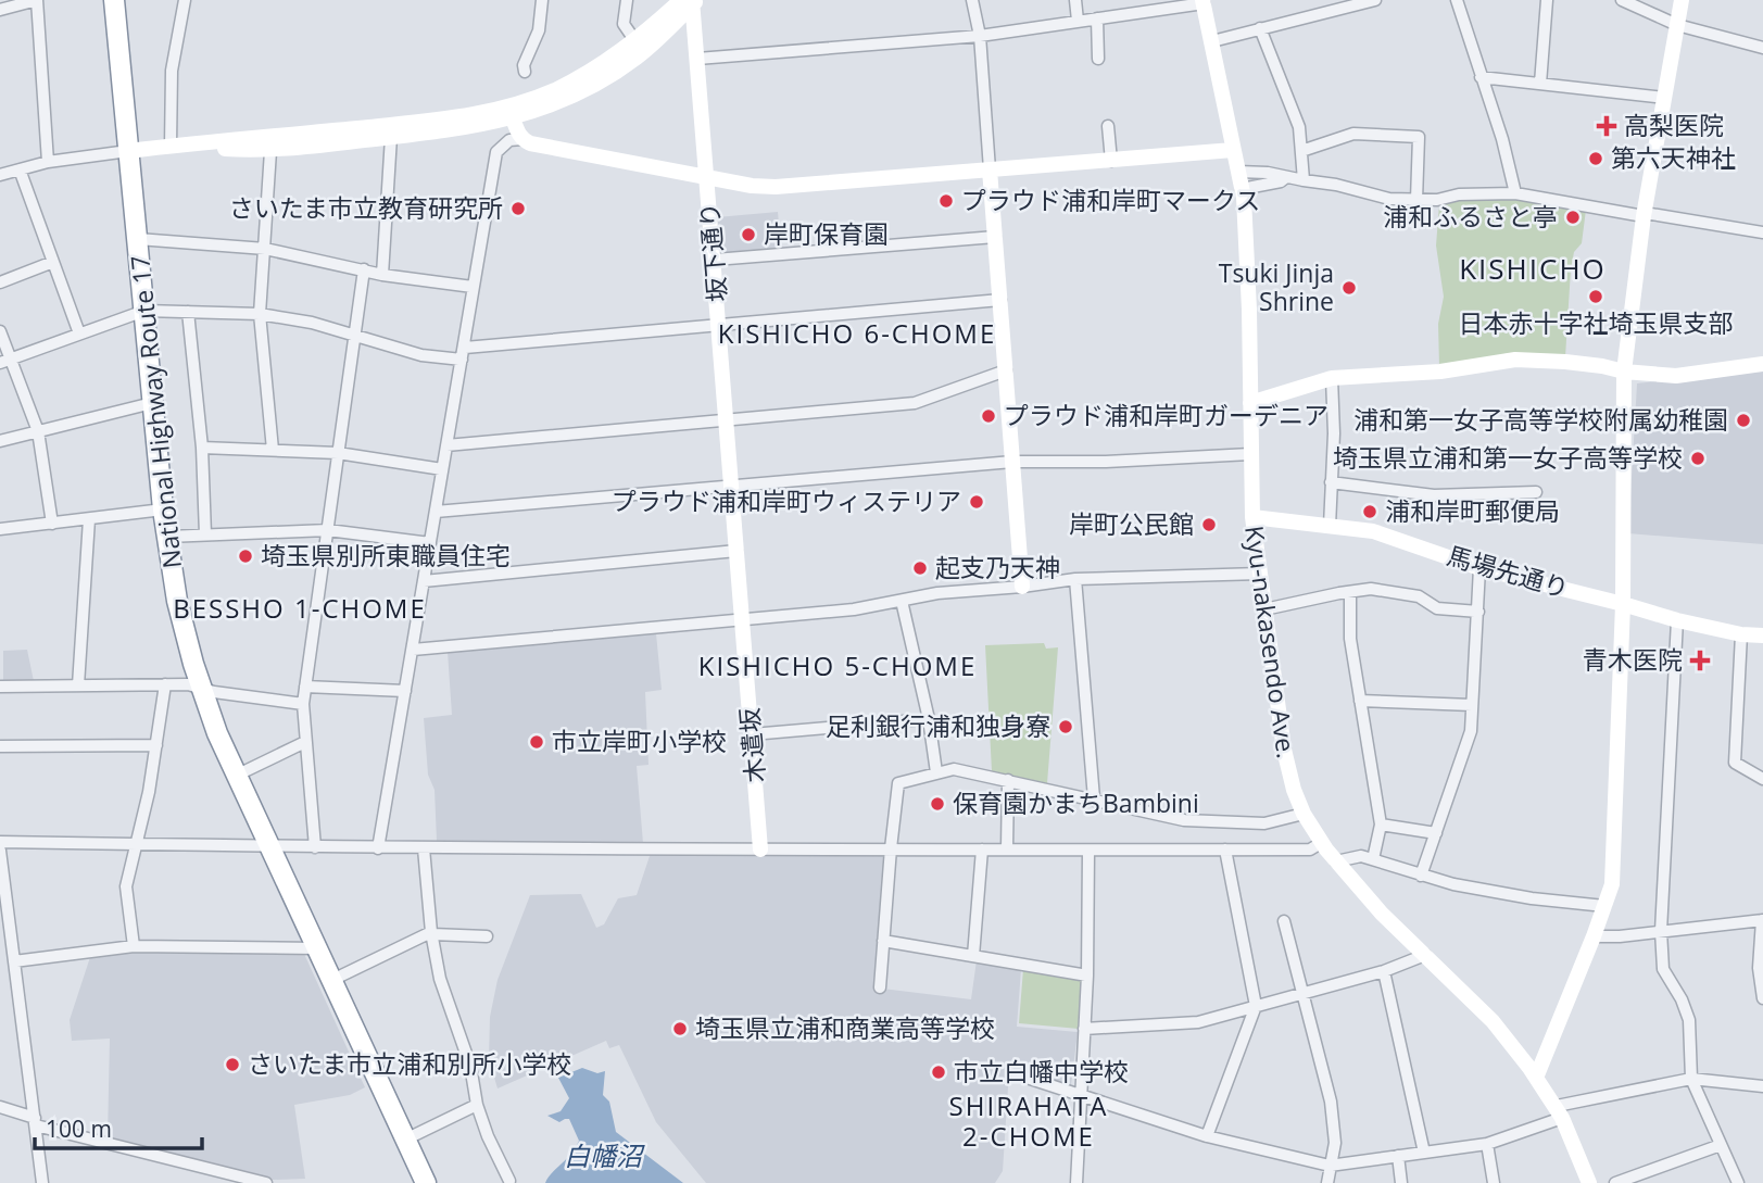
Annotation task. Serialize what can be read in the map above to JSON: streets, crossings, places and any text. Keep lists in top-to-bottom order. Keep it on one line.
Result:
{"streets":{"highway":["National Highway Route 17"],"street":["坂下通り","馬場先通り","Kyu-nakasendo Ave.","木遣坂"]},"crossings":[["坂下通り","木遣坂"],["馬場先通り","Kyu-nakasendo Ave."]],"districts":["KISHICHO","KISHICHO 6-CHOME","BESSHO 1-CHOME","KISHICHO 5-CHOME","SHIRAHATA 2-CHOME"],"water":["白幡沼"],"places":{"health":["高梨医院","青木医院"],"other":["第六天神社","プラウド浦和岸町マークス","さいたま市立教育研究所","浦和ふるさと亭","岸町保育園","Tsuki Jinja Shrine","日本赤十字社埼玉県支部","プラウド浦和岸町ガーデニア","浦和第一女子高等学校附属幼稚園","埼玉県立浦和第一女子高等学校","プラウド浦和岸町ウィステリア","浦和岸町郵便局","岸町公民館","埼玉県別所東職員住宅","起支乃天神","足利銀行浦和独身寮","市立岸町小学校","保育園かまちBambini","埼玉県立浦和商業高等学校","さいたま市立浦和別所小学校","市立白幡中学校"]},"scale_bar":"100 m"}
